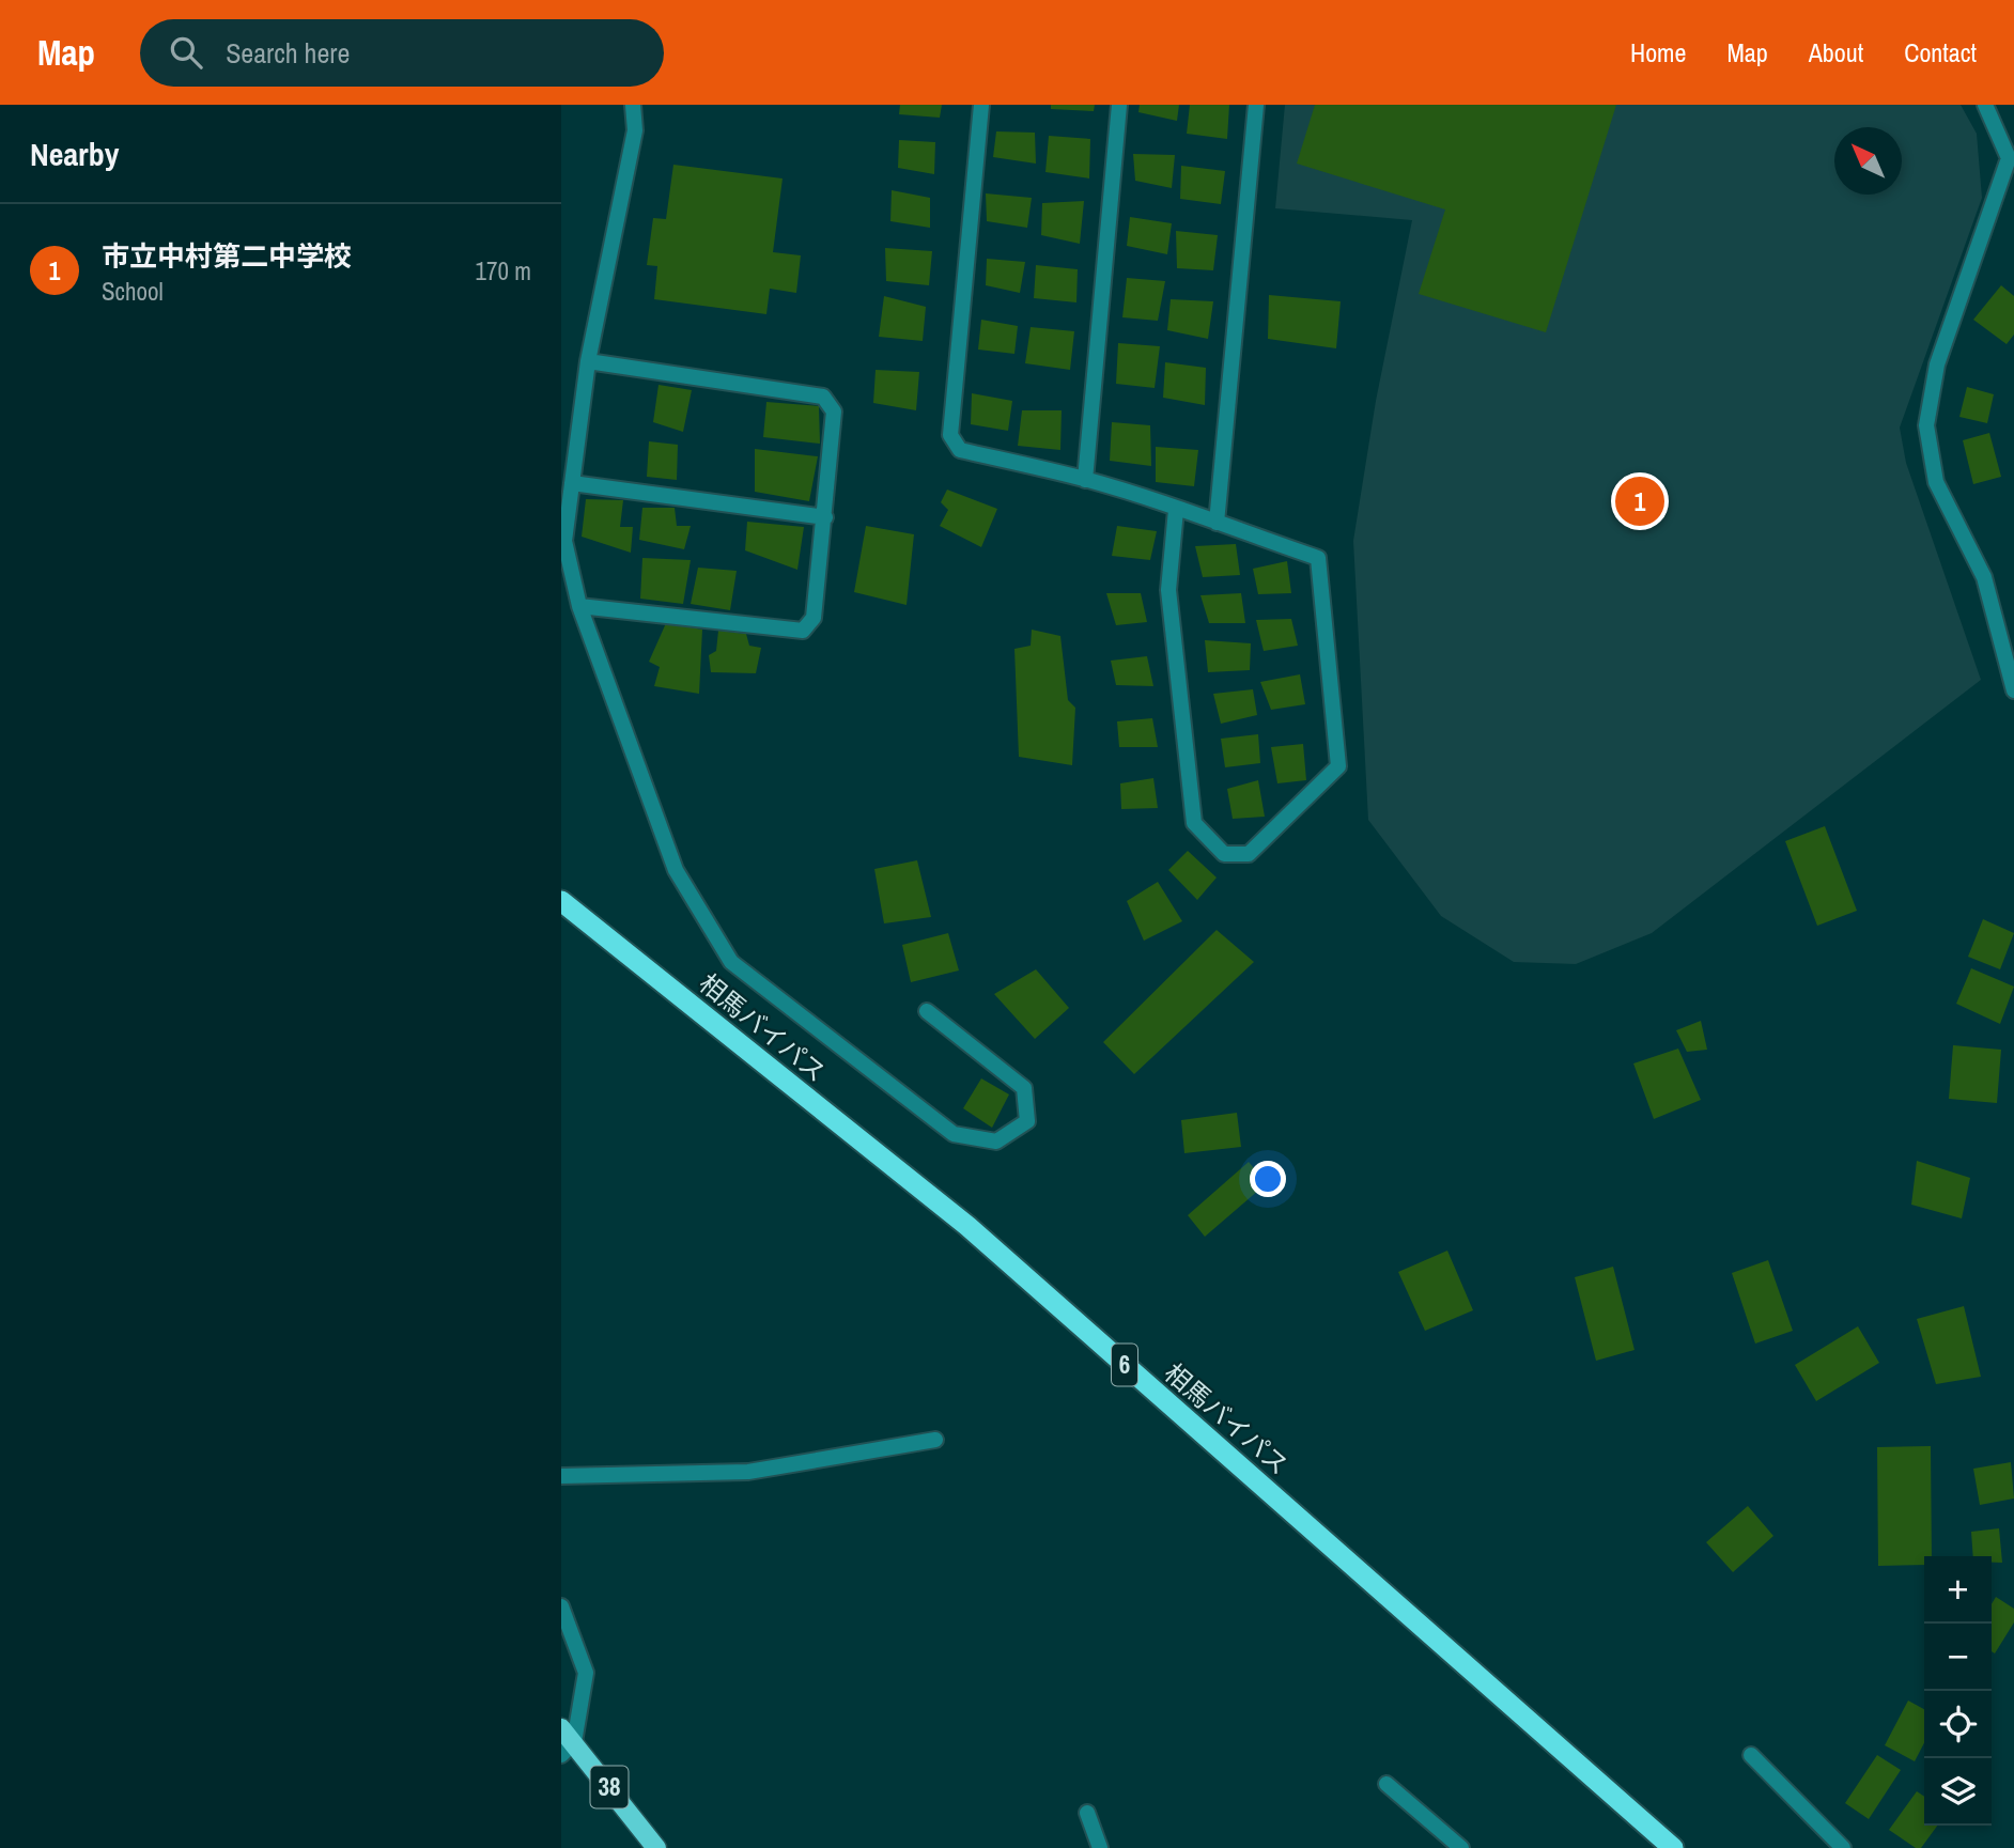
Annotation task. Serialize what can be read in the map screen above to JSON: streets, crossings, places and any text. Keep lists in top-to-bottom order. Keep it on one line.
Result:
{"streets":{"highway":["相馬バイパス","6"],"main road":["38"]},"north":"top left","page":{"header":"Map","search":"Search here","nav":["Home","Map","About","Contact"],"heading":"Nearby","list":[{"mark":"1","name":"市立中村第二中学校","note":"School","value":"170 m"}],"pins":"1","map_buttons":["+","−"]}}
